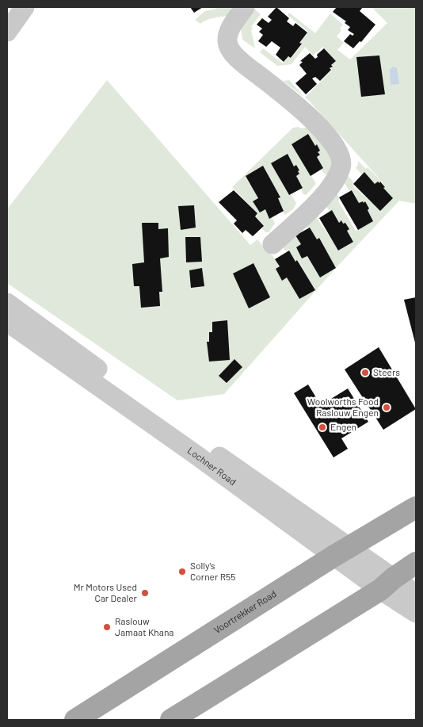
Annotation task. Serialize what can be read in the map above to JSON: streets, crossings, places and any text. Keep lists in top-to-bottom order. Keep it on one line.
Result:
{"streets":{"main road":["Voortrekker Road"],"street":["Lochner Road"]},"crossings":[["Lochner Road","Voortrekker Road"]],"places":["Steers","Woolworths Food Raslouw Engen","Engen","Solly's Corner R55","Mr Motors Used Car Dealer","Raslouw Jamaat Khana"]}
